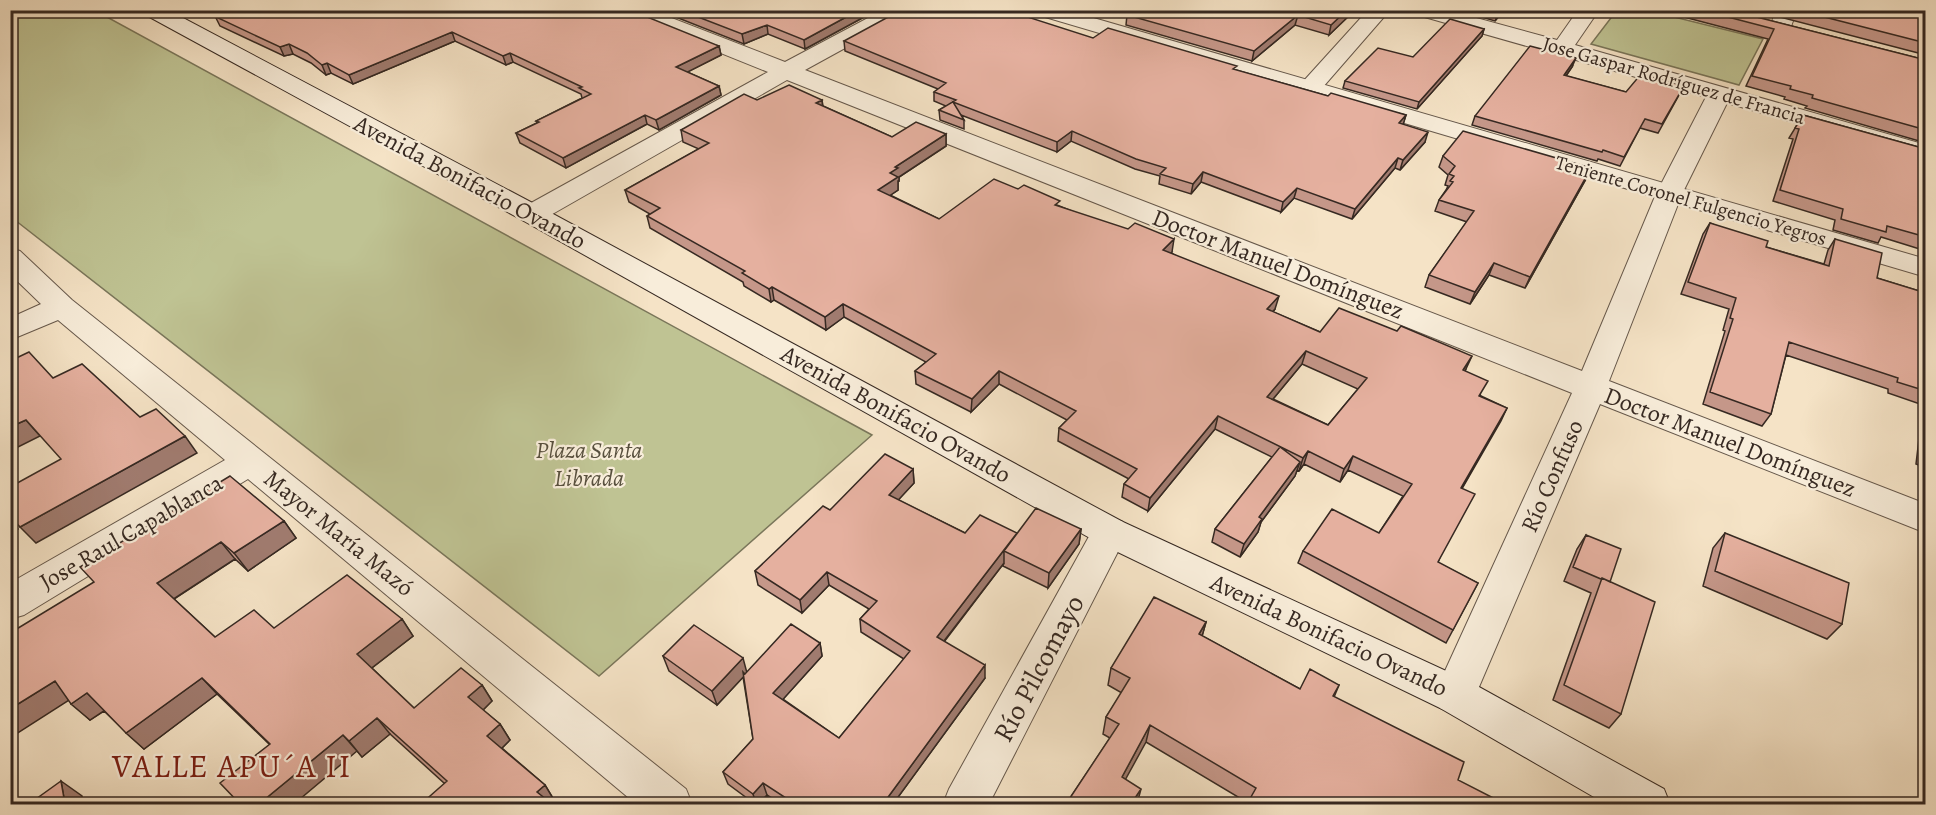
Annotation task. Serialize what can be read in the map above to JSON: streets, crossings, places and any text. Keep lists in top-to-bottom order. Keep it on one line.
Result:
{"streets":{"street":["Jose Gaspar Rodríguez de Francia","Avenida Bonifacio Ovando","Teniente Coronel Fulgencio Yegros","Doctor Manuel Domínguez","Río Confuso","Jose Raul Capablanca","Mayor María Mazó","Río Pilcomayo"]},"crossings":[["Jose Gaspar Rodríguez de Francia","Río Confuso"],["Avenida Bonifacio Ovando","Río Confuso"],["Avenida Bonifacio Ovando","Río Pilcomayo"],["Teniente Coronel Fulgencio Yegros","Río Confuso"],["Doctor Manuel Domínguez","Río Confuso"],["Jose Raul Capablanca","Mayor María Mazó"]],"districts":["VALLE APU´A II"],"parks":["Plaza Santa Librada"]}
